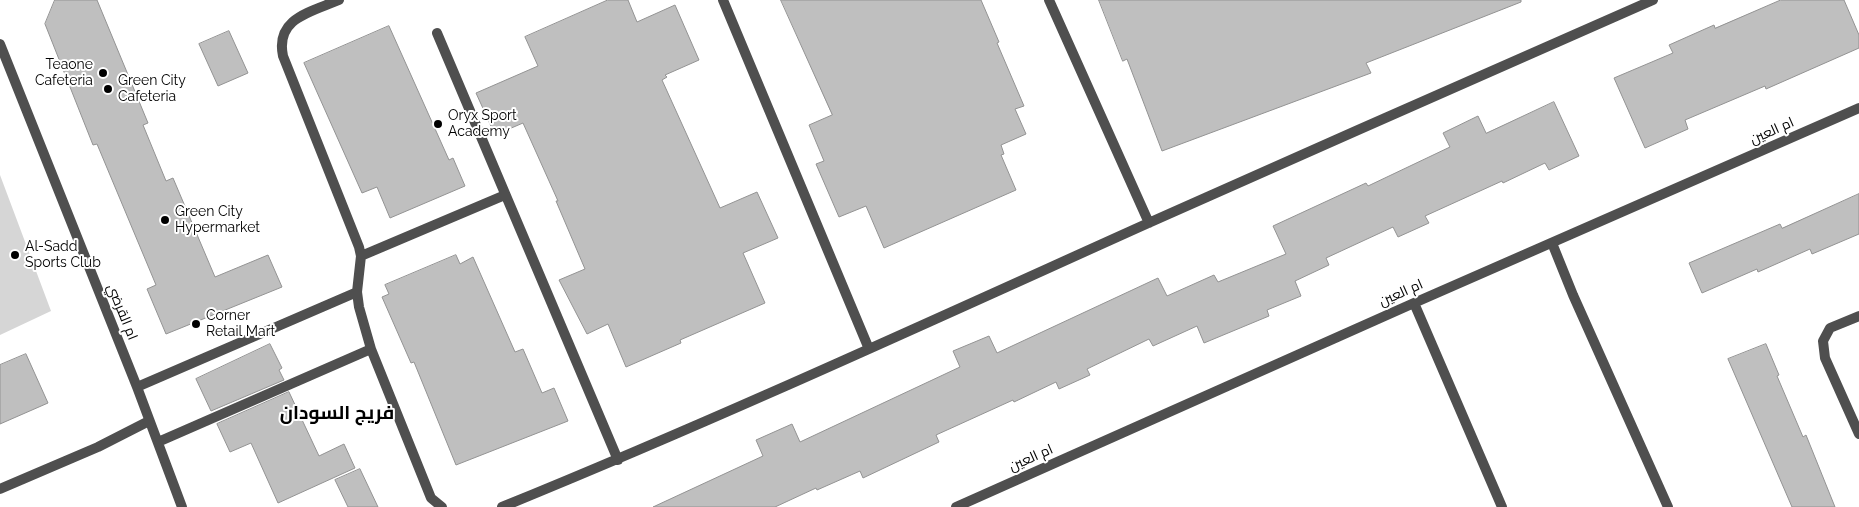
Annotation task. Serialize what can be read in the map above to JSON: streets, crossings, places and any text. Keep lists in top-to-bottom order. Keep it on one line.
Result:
{"streets":{"street":["ام العين","ام القرضي"]},"districts":["فريج السودان"],"places":["Teaone Cafeteria","Green City Cafeteria","Oryx Sport Academy","Green City Hypermarket","Al-Sadd Sports Club","Corner Retail Mart"]}
